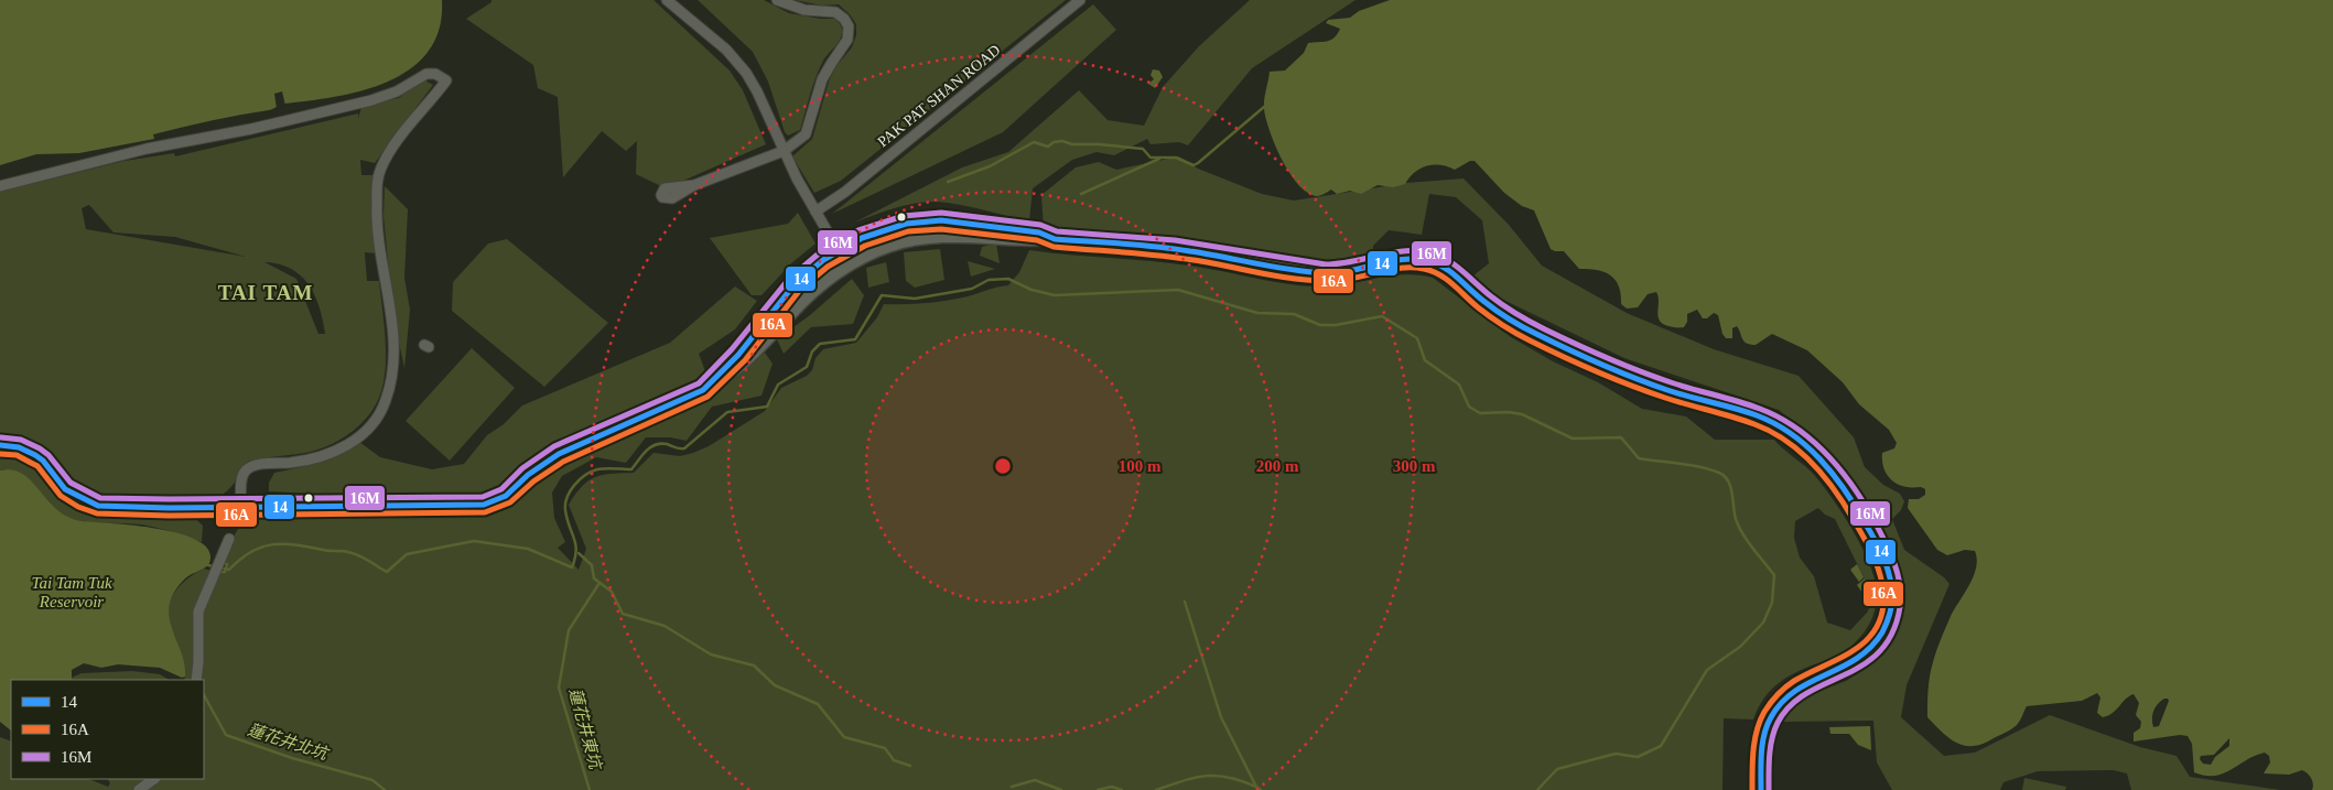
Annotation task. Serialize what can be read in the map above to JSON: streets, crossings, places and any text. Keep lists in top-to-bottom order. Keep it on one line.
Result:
{"streets":{"street":["PAK PAT SHAN ROAD"]},"districts":["TAI TAM"],"water":["Tai Tam Tuk Reservoir","蓮花井東坑","蓮花井北坑"],"lines":["transit line 16M","transit line 14","transit line 16A"],"legend":["14","16A","16M"],"rings":["100 m","200 m","300 m"]}
